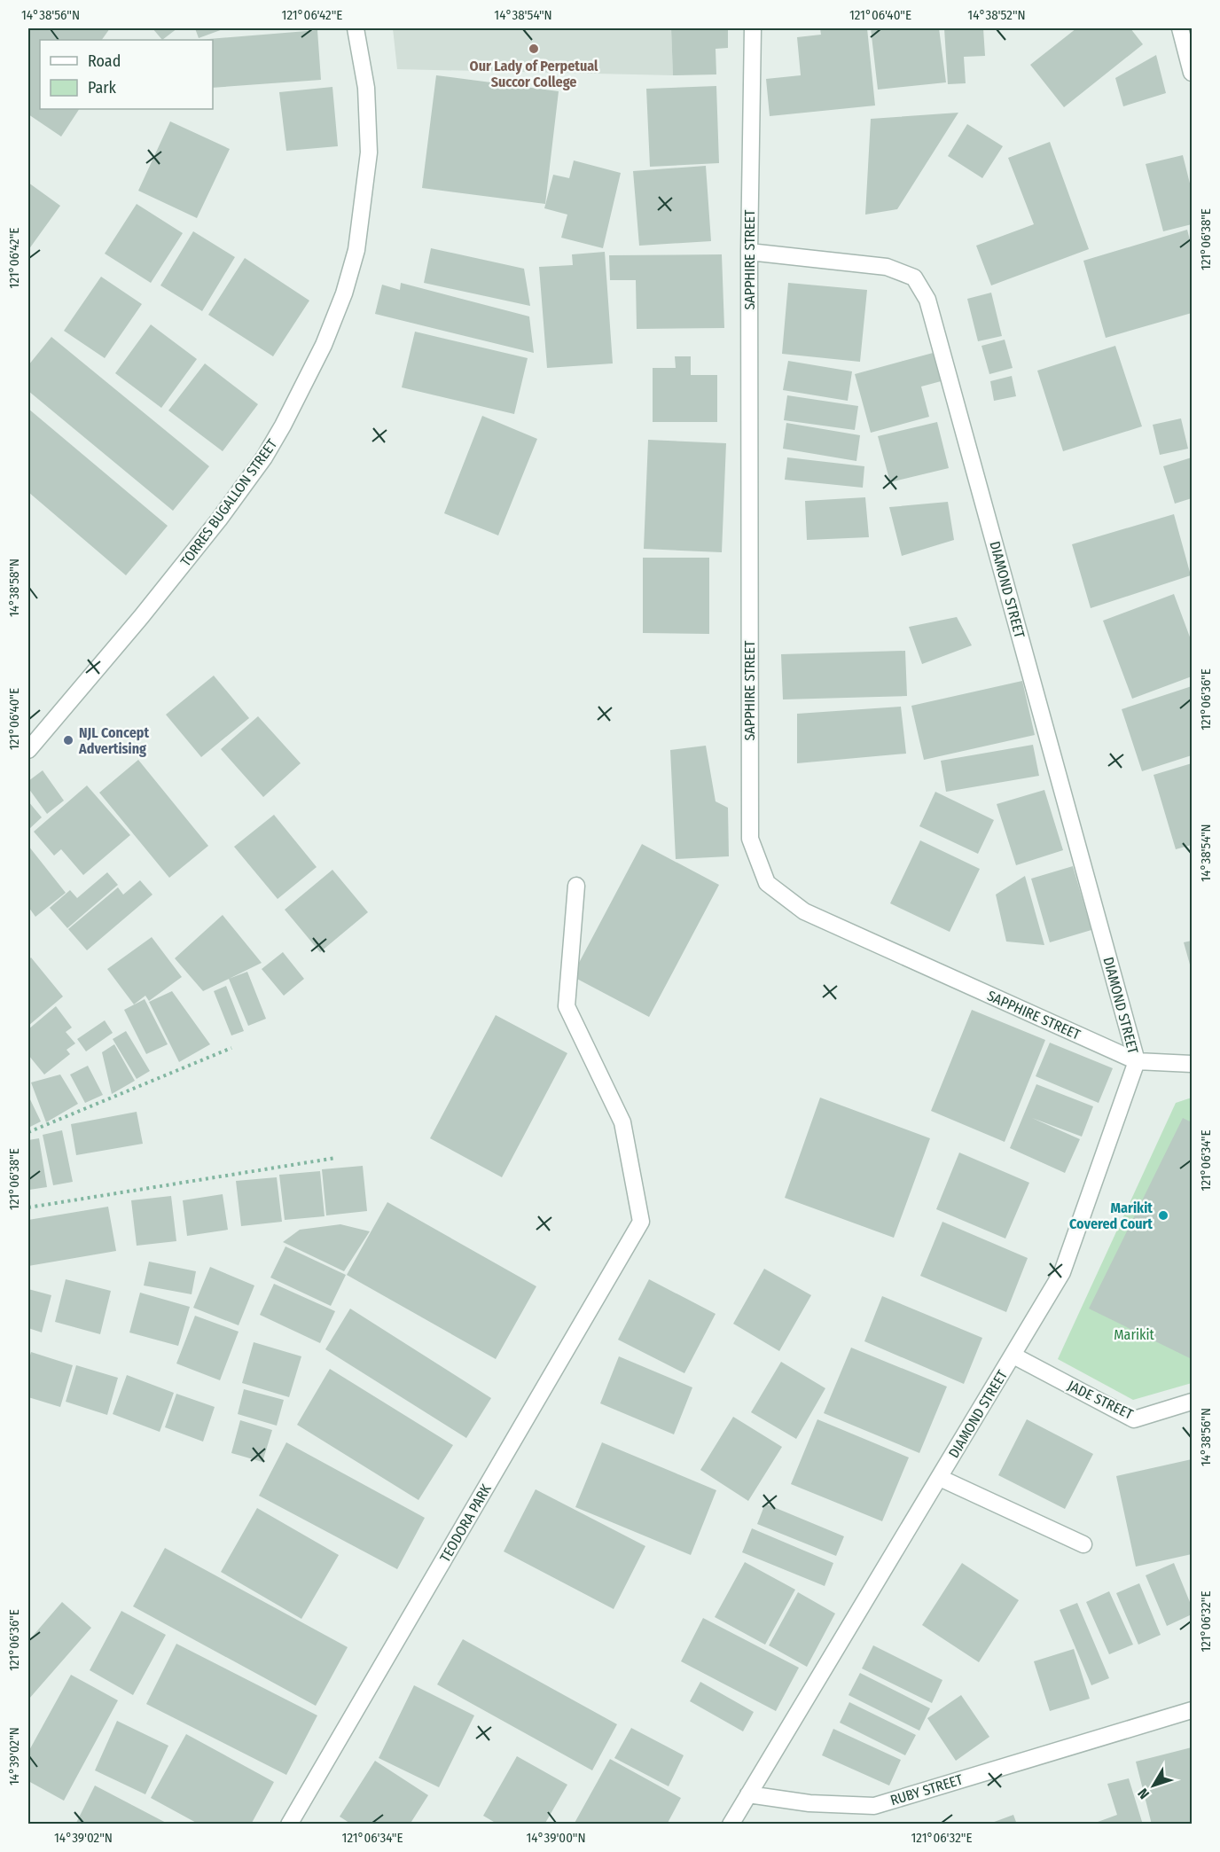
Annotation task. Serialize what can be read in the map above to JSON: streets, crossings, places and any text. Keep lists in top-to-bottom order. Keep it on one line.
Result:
{"streets":{"street":["SAPPHIRE STREET","TORRES BUGALLON STREET","DIAMOND STREET","JADE STREET","TEODORA PARK","RUBY STREET"]},"crossings":[["SAPPHIRE STREET","DIAMOND STREET"],["DIAMOND STREET","JADE STREET"],["DIAMOND STREET","RUBY STREET"]],"parks":["Marikit"],"places":["Our Lady of Perpetual Succor College","NJL Concept Advertising","Marikit Covered Court"],"legend":["Road","Park"],"north":"bottom left","coordinates":["14°38'56\"N","121°06'42\"E","14°38'54\"N","121°06'40\"E","14°38'52\"N","121°06'38\"E","14°38'58\"N","121°06'36\"E","121°06'34\"E","121°06'32\"E","14°39'02\"N","14°39'00\"N"]}
